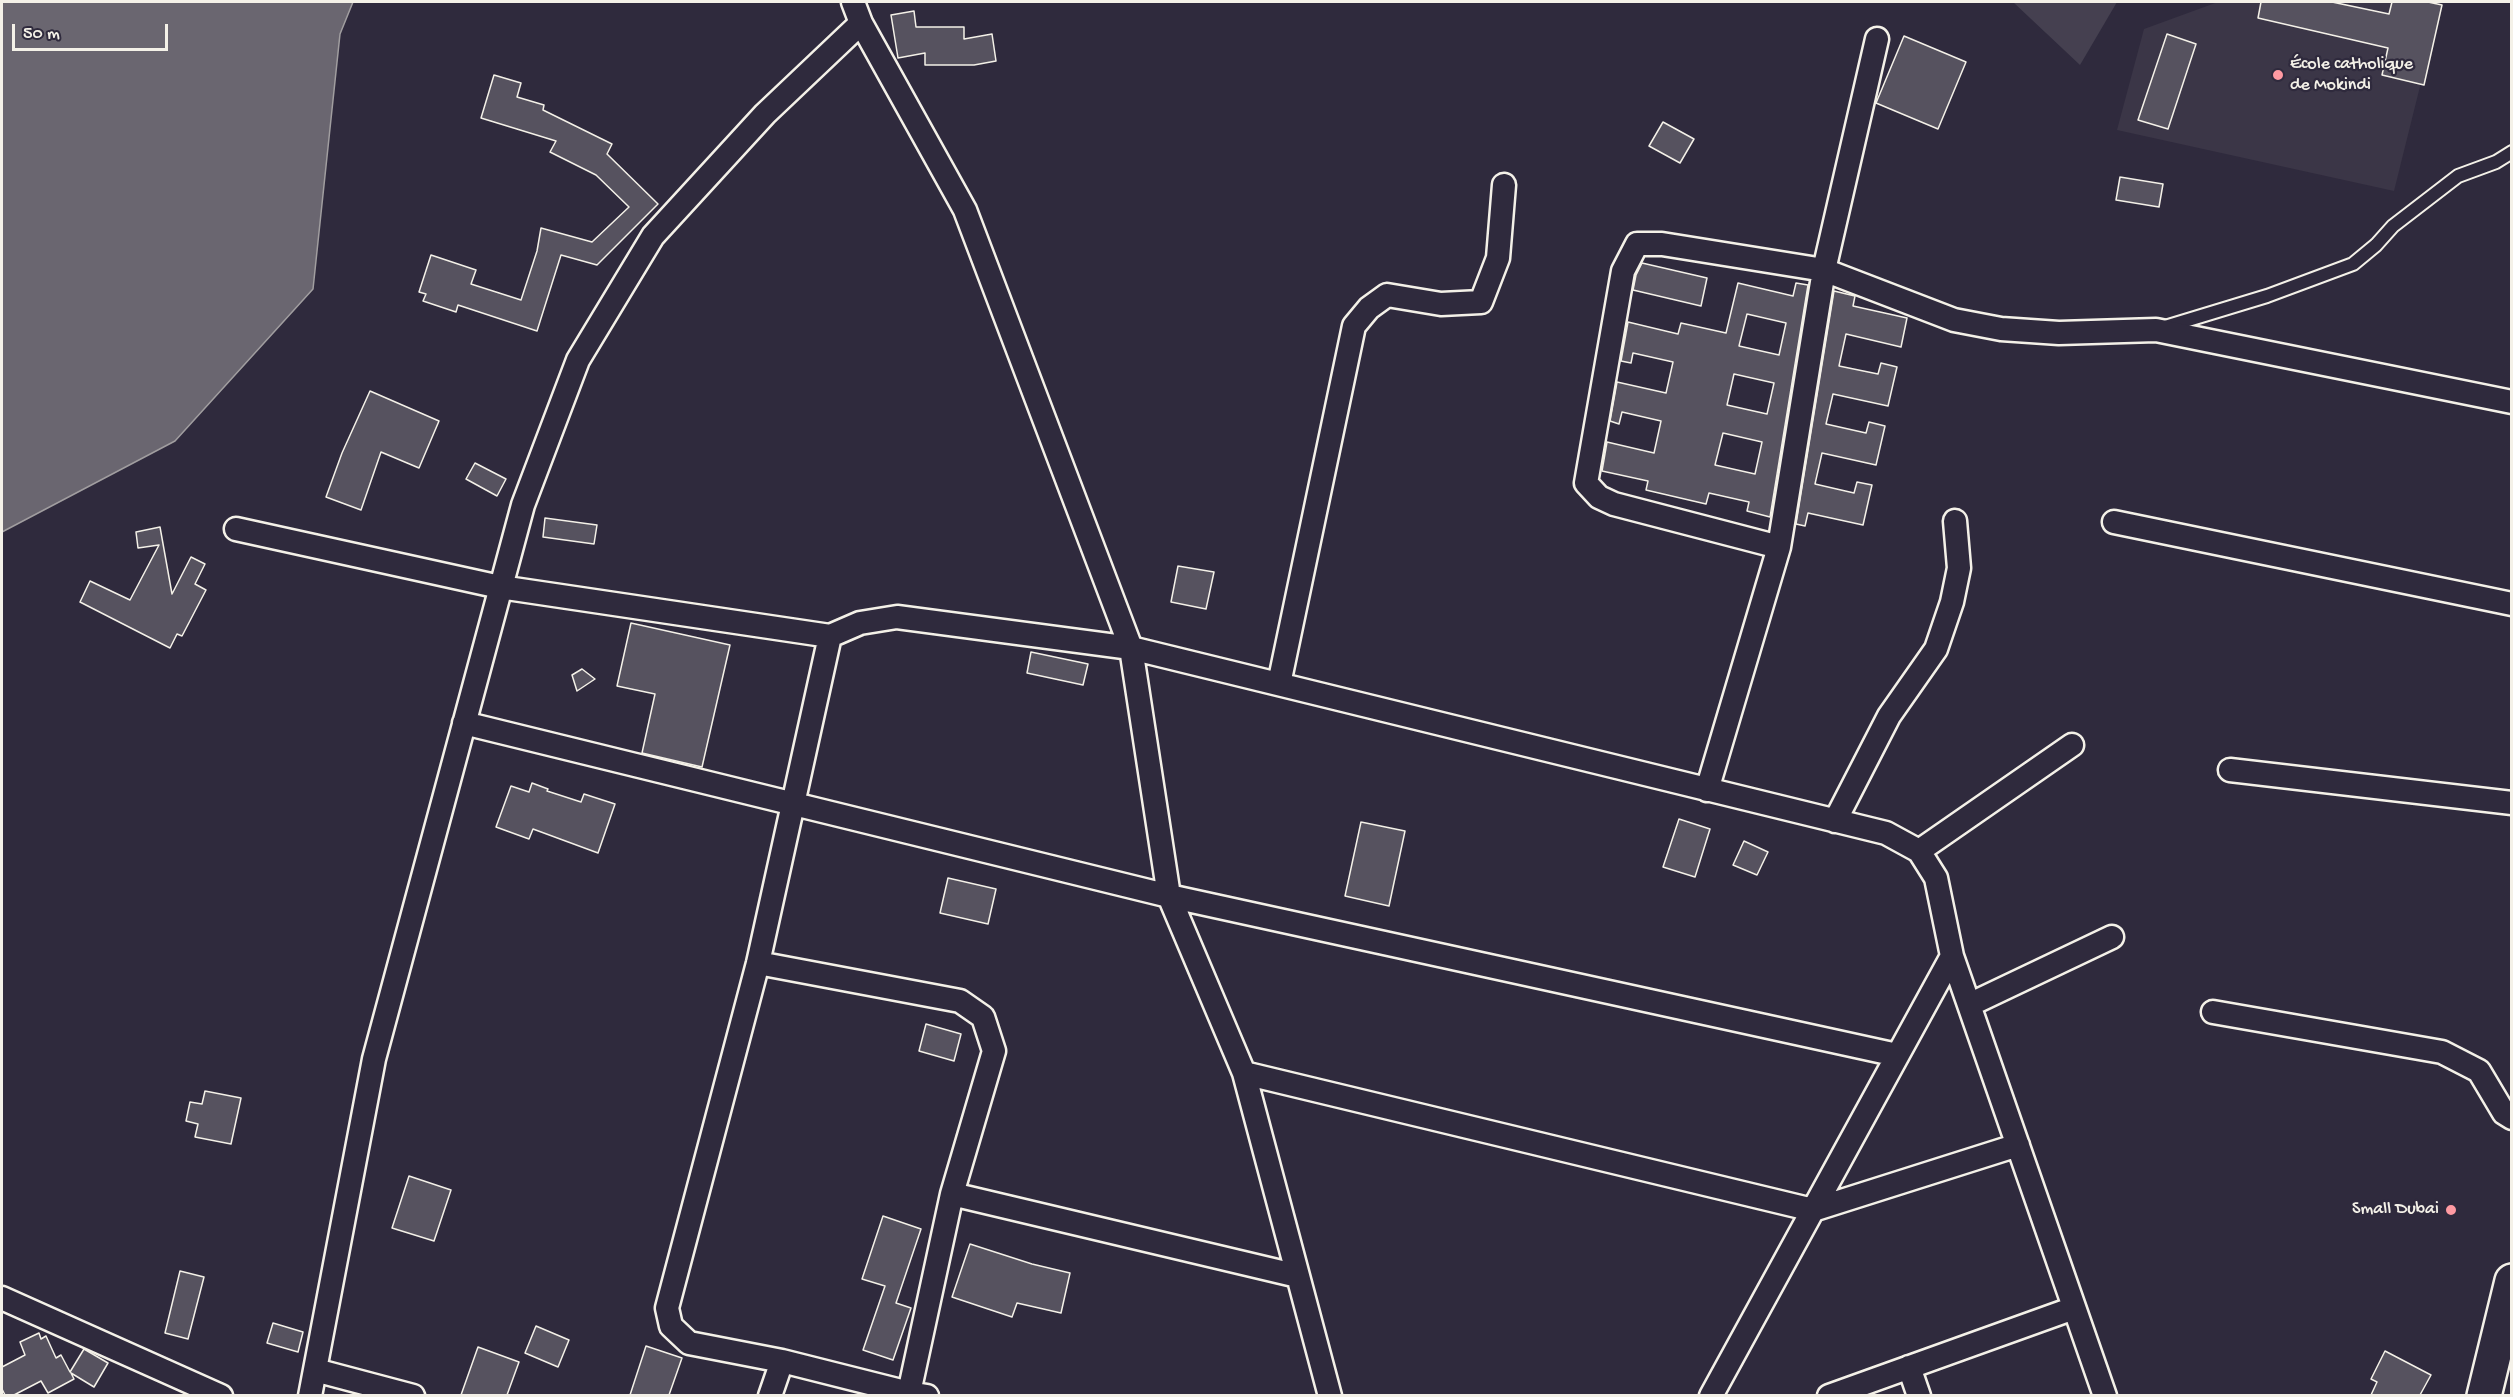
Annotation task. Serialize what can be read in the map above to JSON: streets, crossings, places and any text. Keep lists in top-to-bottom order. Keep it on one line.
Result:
{"places":["École catholique de Mokindi","Small Dubai"],"scale_bar":"50 m"}
